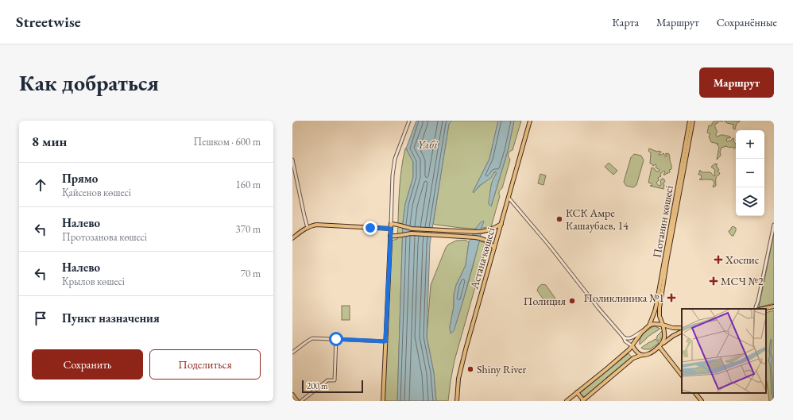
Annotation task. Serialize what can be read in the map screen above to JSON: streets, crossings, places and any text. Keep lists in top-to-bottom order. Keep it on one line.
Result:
{"streets":{"main road":["Потанин көшесі","Астана көшесі"]},"water":["Үлбі"],"places":{"other":["КСК Амре Кашаубаев, 14","Полиция","Shiny River"],"health":["Хоспис","МСЧ №2","Поликлиника №1"]},"scale_bar":"200 m","page":{"header":"Streetwise","nav":["Карта","Маршрут","Сохранённые"],"buttons":["Маршрут",["Сохранить","Поделиться"]],"title":"Как добраться","heading":["8 мин","Пешком · 600 m"],"map_buttons":["+","−"],"list":[["Прямо","Қайсенов көшесі","160 m"],["Налево","Протозанова көшесі","370 m"],["Налево","Крылов көшесі","70 m"],"Пункт назначения"],"scale":"200 m"}}
